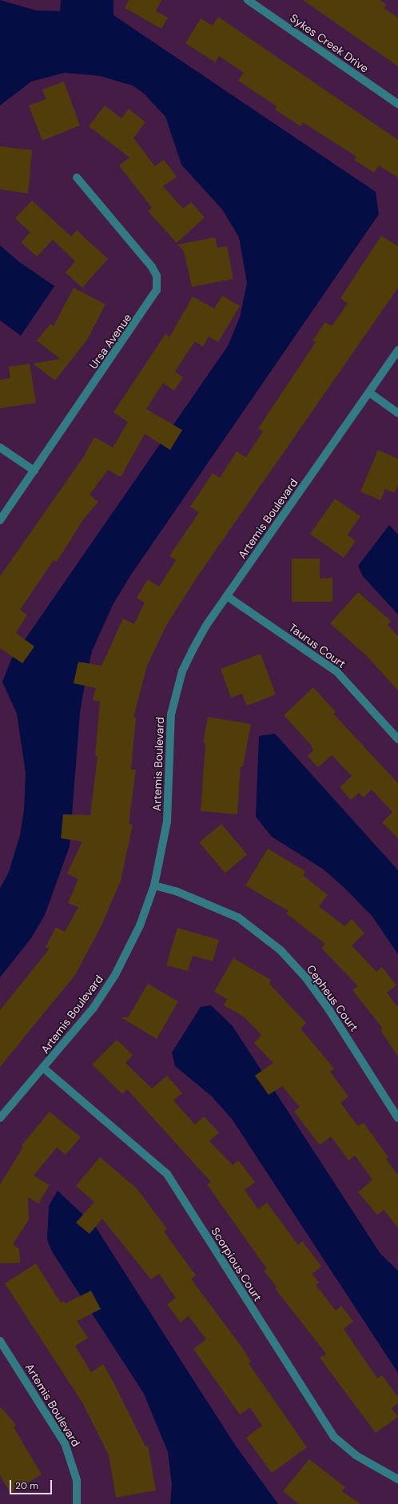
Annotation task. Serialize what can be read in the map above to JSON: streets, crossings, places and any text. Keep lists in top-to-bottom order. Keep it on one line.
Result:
{"streets":{"street":["Sykes Creek Drive","Ursa Avenue","Artemis Boulevard","Taurus Court","Cepheus Court","Scorpious Court"]},"crossings":[["Artemis Boulevard","Taurus Court"],["Artemis Boulevard","Cepheus Court"],["Artemis Boulevard","Scorpious Court"]],"scale_bar":"20 m"}
